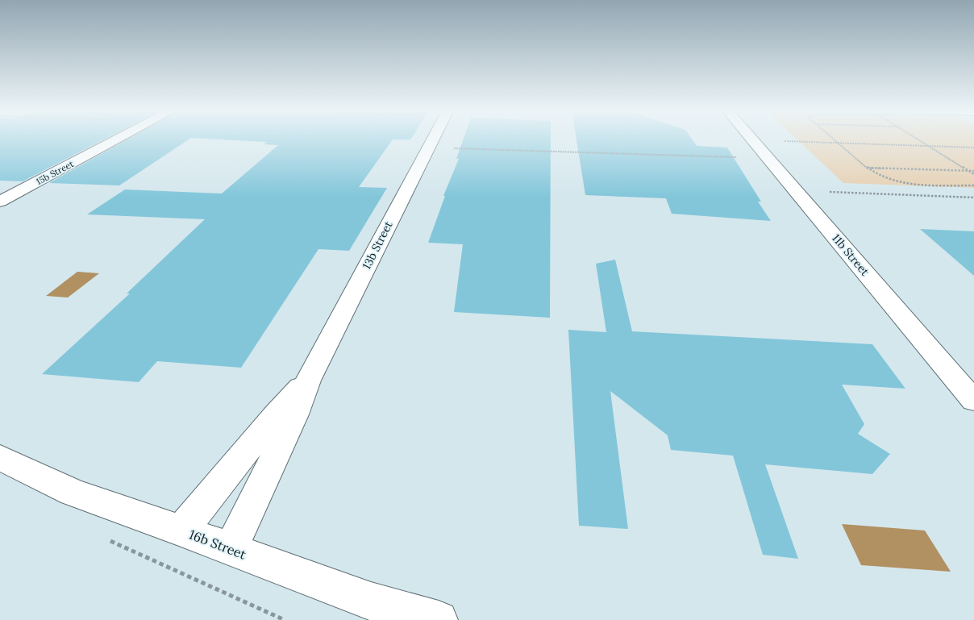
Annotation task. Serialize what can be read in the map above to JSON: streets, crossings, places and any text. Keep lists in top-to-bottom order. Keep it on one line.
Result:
{"streets":{"street":["15b Street","13b Street","11b Street","16b Street"]},"crossings":[["13b Street","16b Street"]]}
